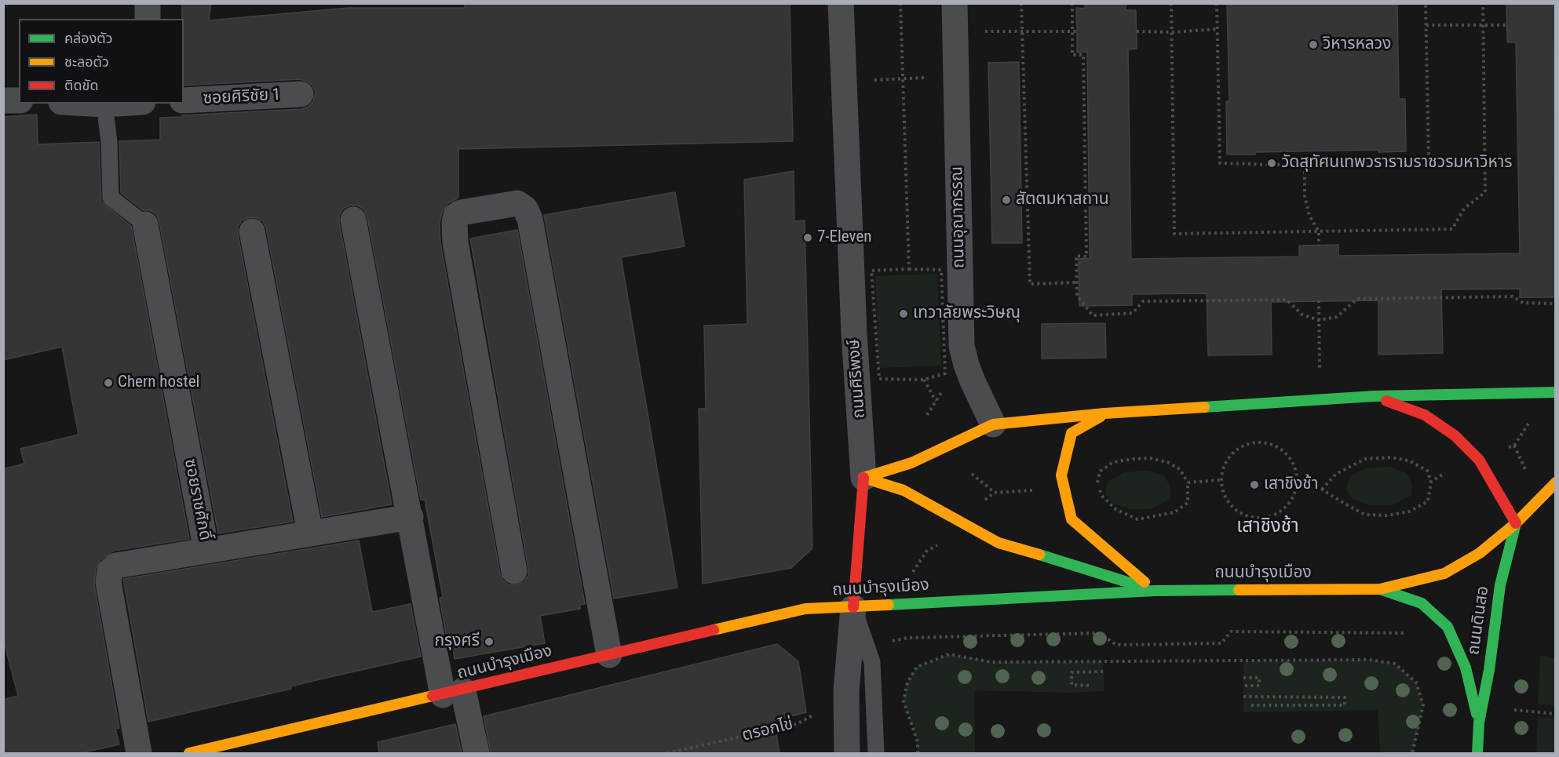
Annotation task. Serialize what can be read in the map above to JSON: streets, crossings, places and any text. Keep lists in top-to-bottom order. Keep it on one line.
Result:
{"streets":{"main road":["ถนนศิริพงษ์","ถนนบำรุงเมือง","ถนนดินสอ"],"street":["ซอยศิริชัย 1","ถนนอุณากรรณ","ซอยราชศักดิ์"],"path":["ตรอกไข่"]},"crossings":[["ถนนศิริพงษ์","ถนนบำรุงเมือง"],["ถนนบำรุงเมือง","ถนนดินสอ"]],"districts":["เสาชิงช้า"],"places":["วิหารหลวง","วัดสุทัศนเทพวรารามราชวรมหาวิหาร","สัตตมหาสถาน","7-Eleven","เทวาลัยพระวิษณุ","Chern hostel","เสาชิงช้า","กรุงศรี"],"legend":["คล่องตัว","ชะลอตัว","ติดขัด"]}
